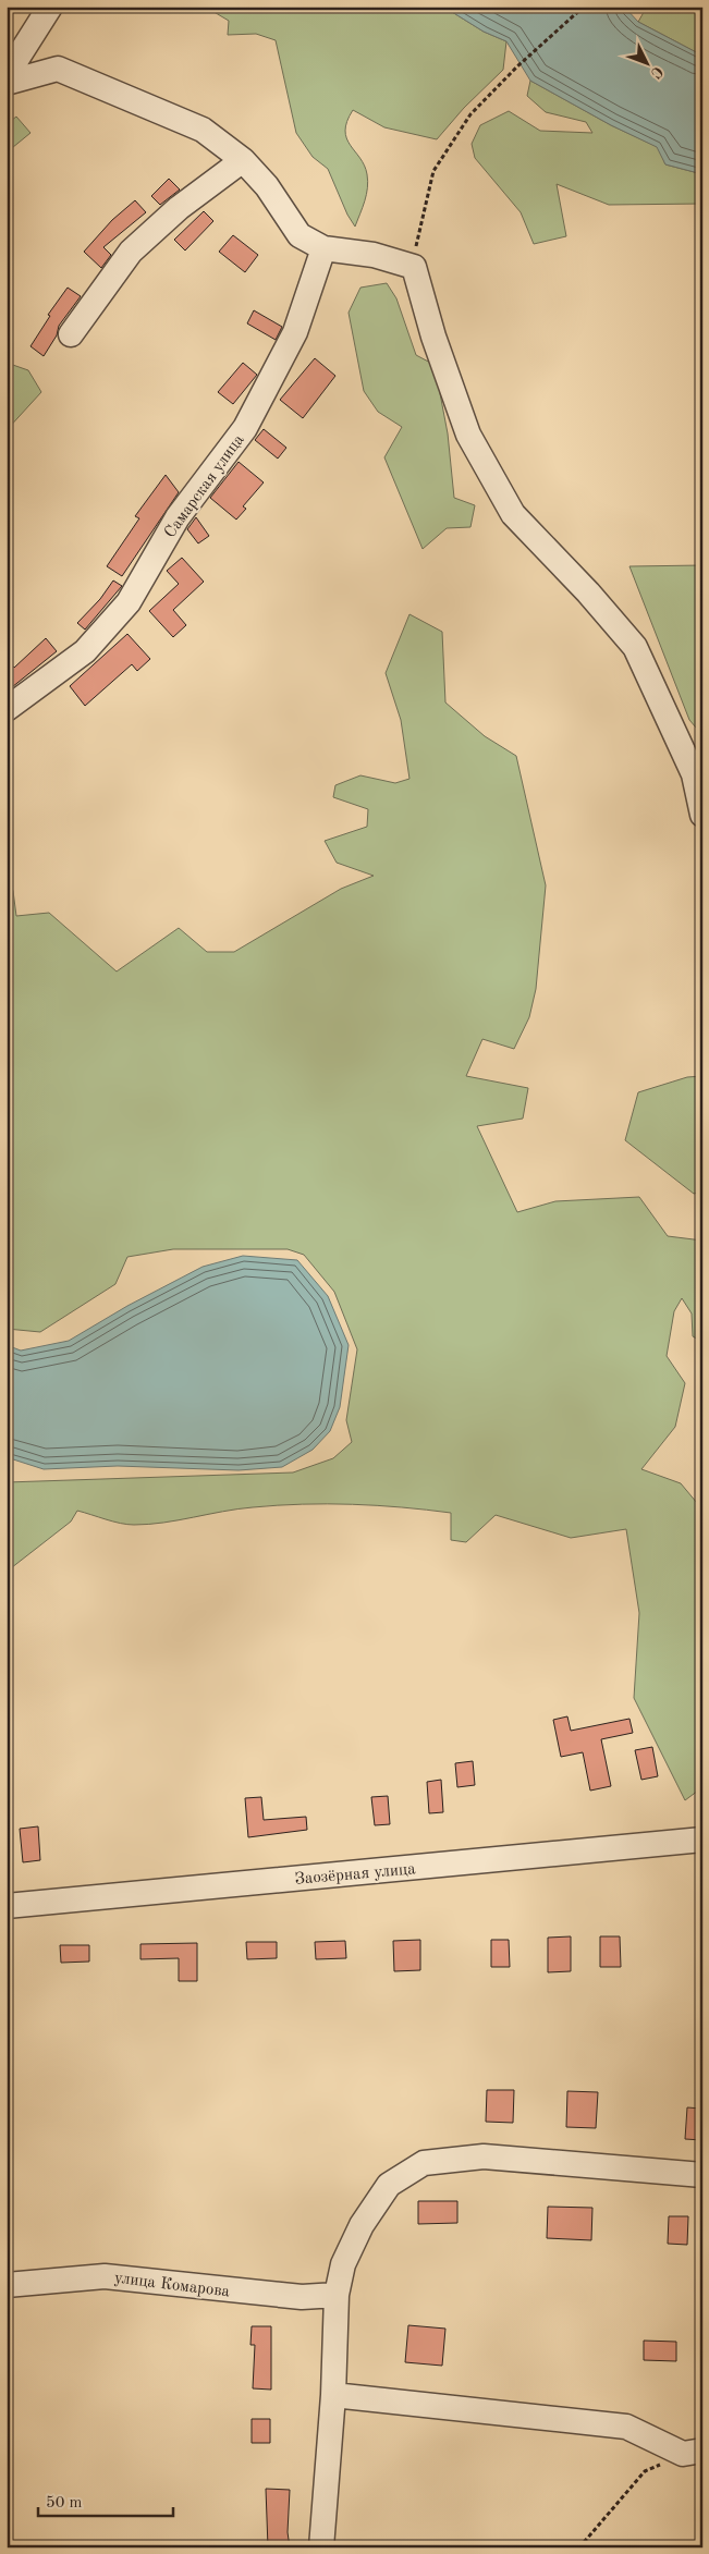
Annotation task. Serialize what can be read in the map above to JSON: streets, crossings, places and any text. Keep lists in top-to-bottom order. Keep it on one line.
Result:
{"streets":{"street":["Самарская улица","Заозёрная улица","улица Комарова"]},"scale_bar":"50 m","north":"bottom right"}
